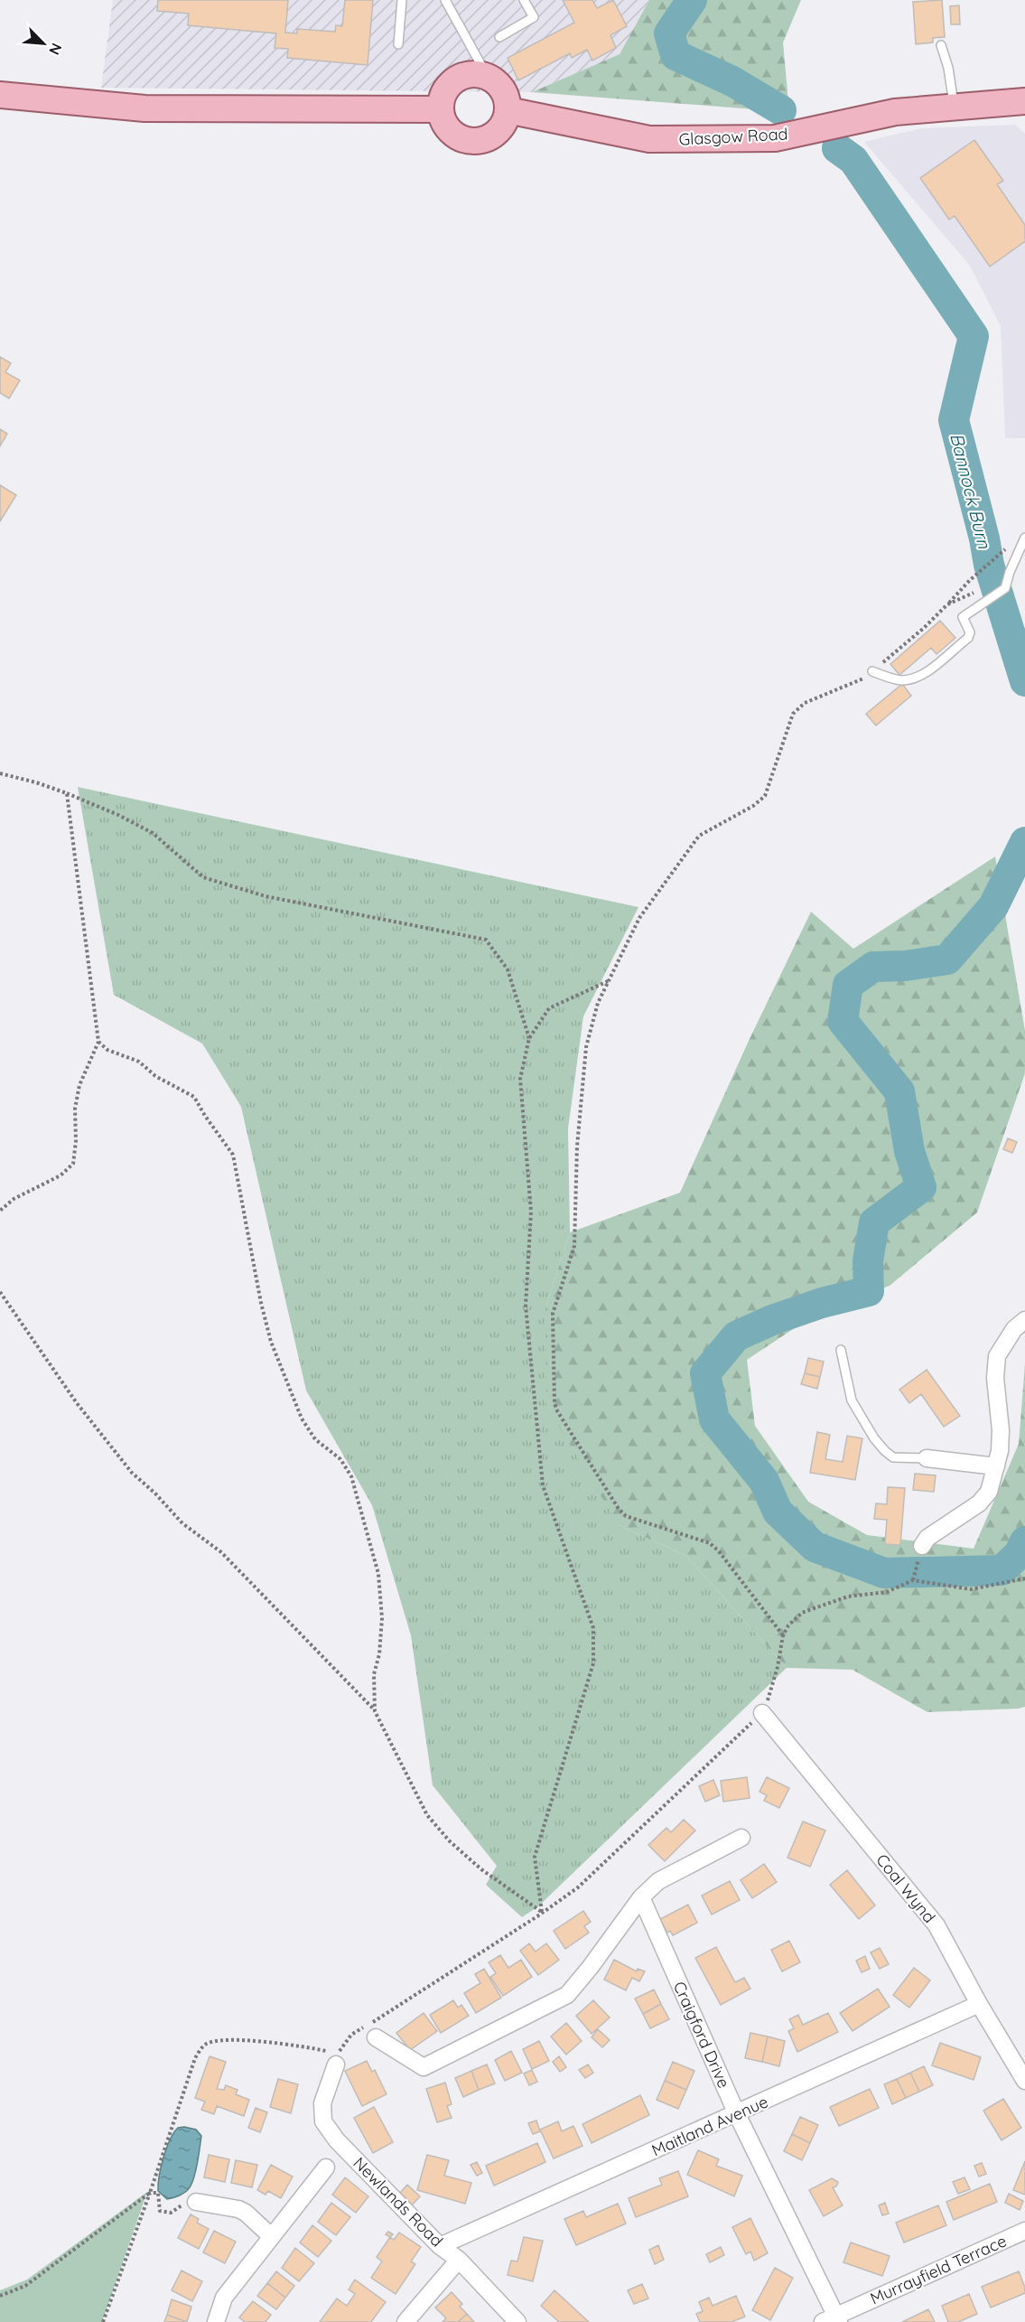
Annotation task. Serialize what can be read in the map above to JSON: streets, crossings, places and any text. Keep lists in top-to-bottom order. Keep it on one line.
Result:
{"streets":{"main road":["Glasgow Road"],"street":["Coal Wynd","Craigford Drive","Maitland Avenue","Newlands Road","Murrayfield Terrace"]},"crossings":[["Coal Wynd","Maitland Avenue"],["Craigford Drive","Maitland Avenue"],["Craigford Drive","Murrayfield Terrace"],["Maitland Avenue","Newlands Road"]],"water":["Bannock Burn"],"north":"bottom right"}
